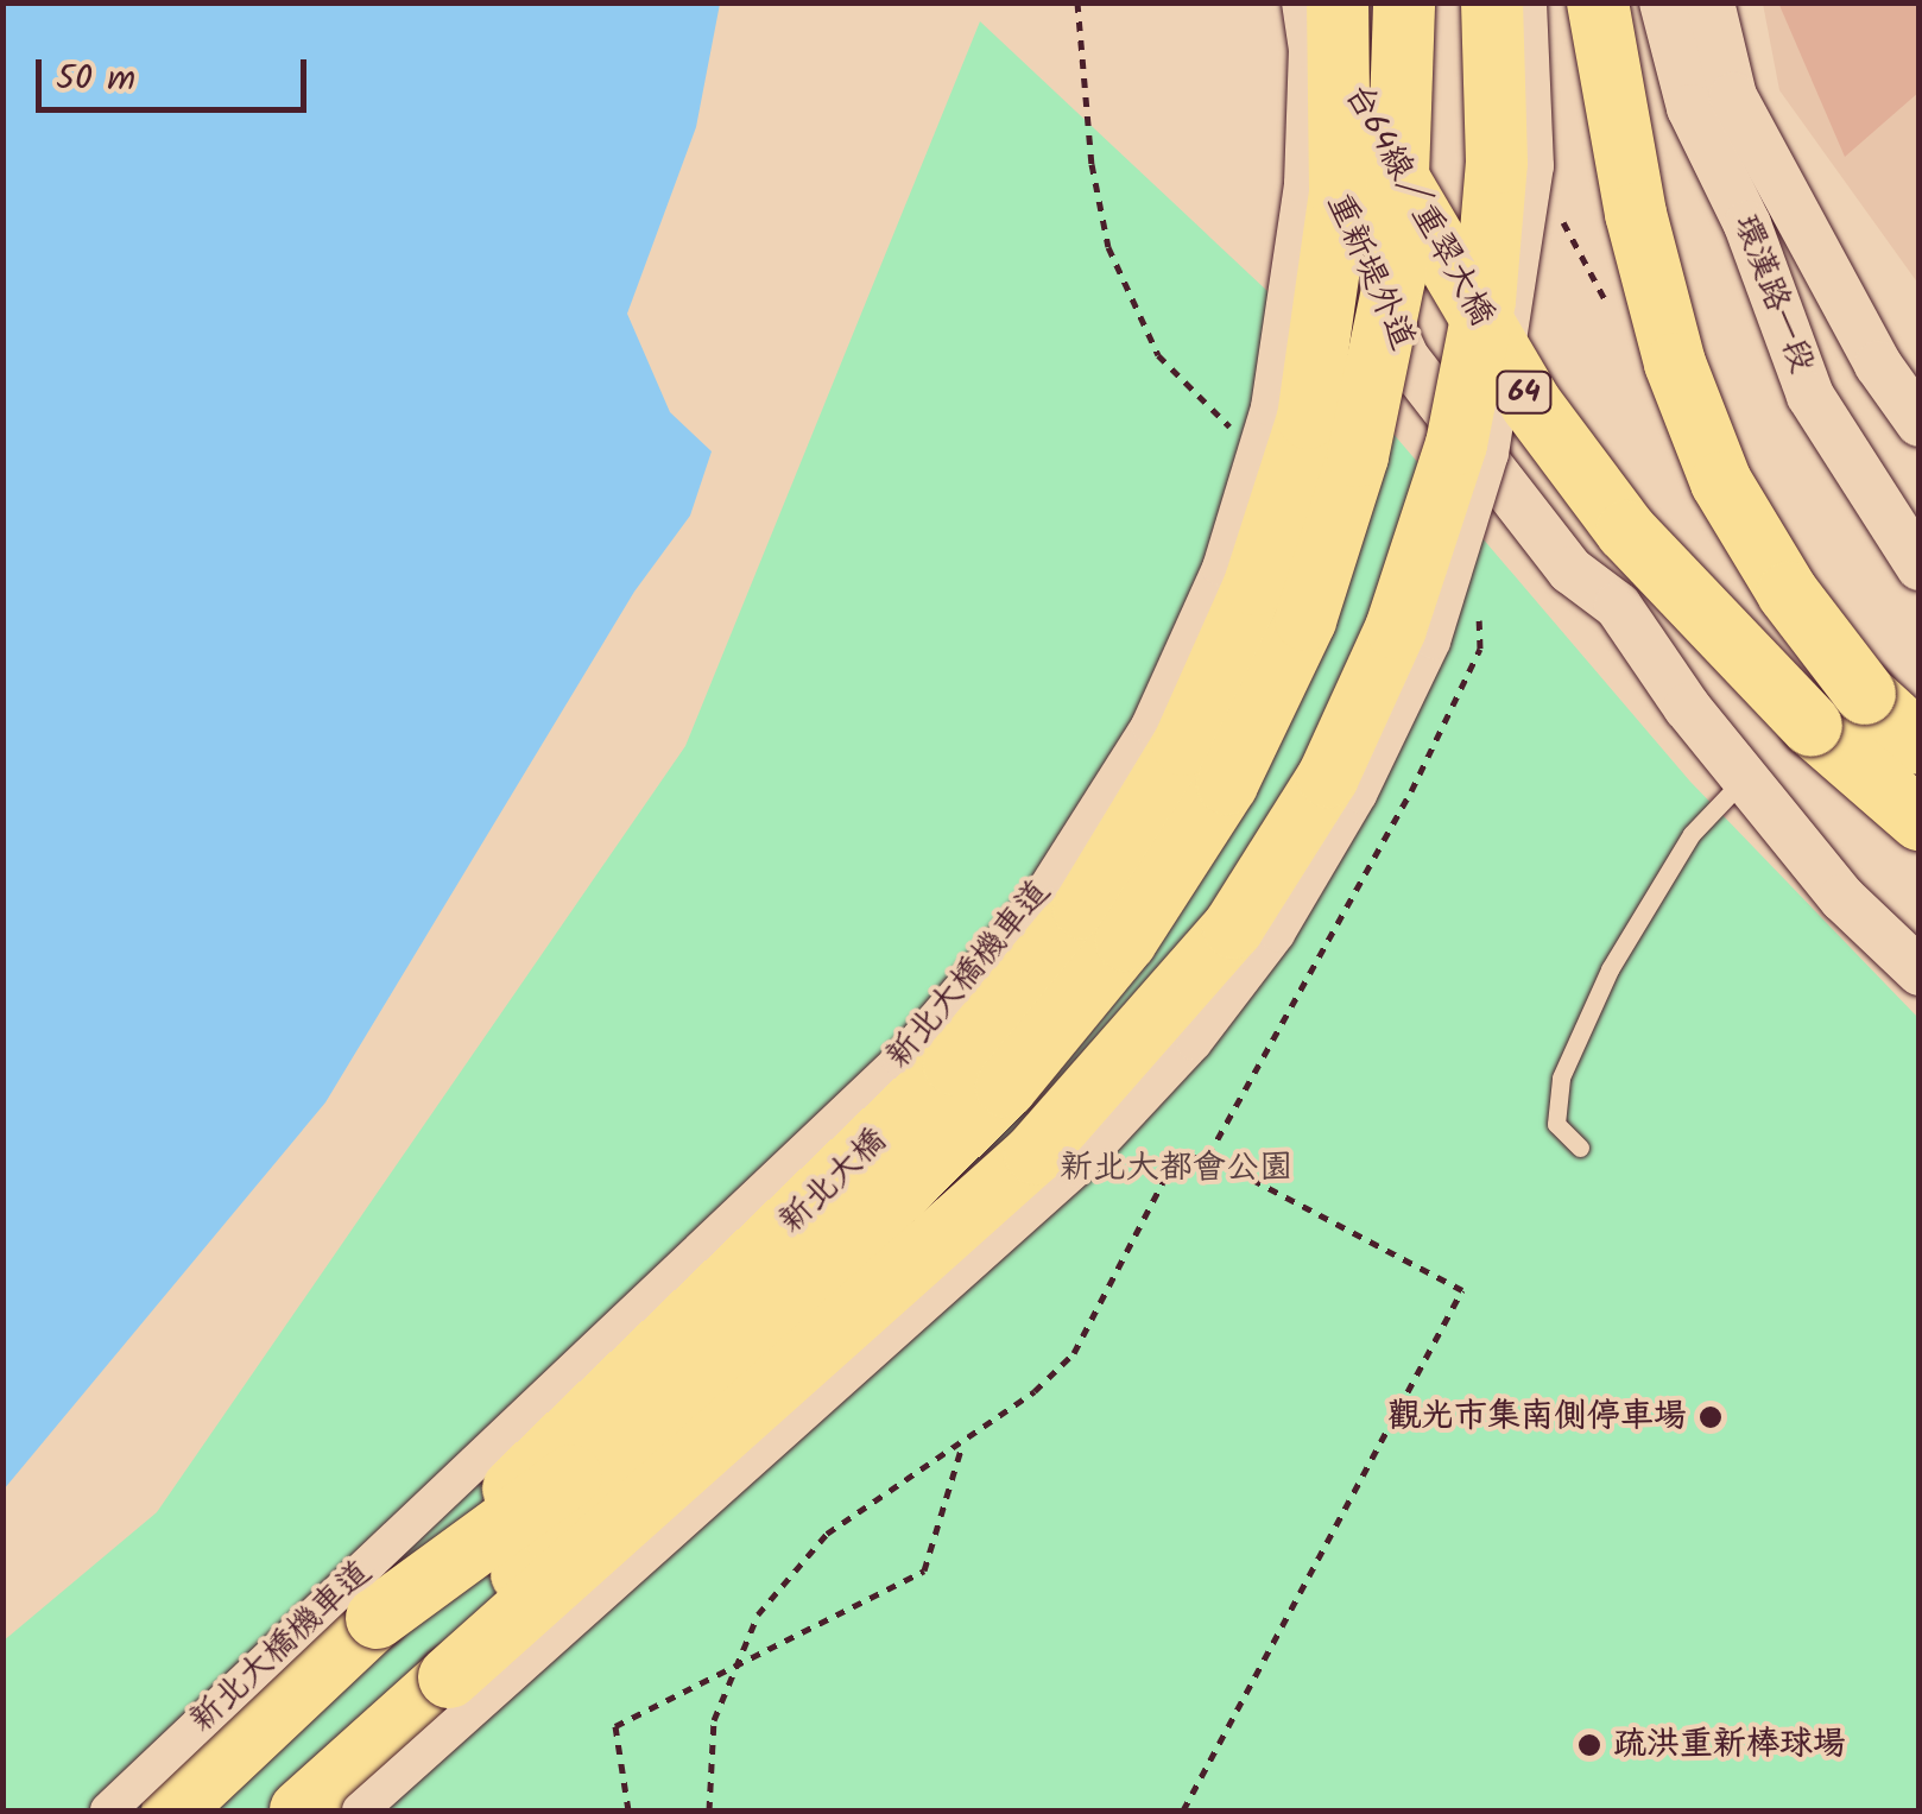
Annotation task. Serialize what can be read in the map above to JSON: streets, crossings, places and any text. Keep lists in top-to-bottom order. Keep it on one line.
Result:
{"streets":{"highway":["台64線／重翠大橋","64","新北大橋"],"street":["重新堤外道","環漢路一段","新北大橋機車道"]},"crossings":[["台64線／重翠大橋","重新堤外道"],["台64線／重翠大橋","新北大橋機車道"],["重新堤外道","新北大橋機車道"]],"parks":["新北大都會公園"],"places":["觀光市集南側停車場","疏洪重新棒球場"],"scale_bar":"50 m"}
